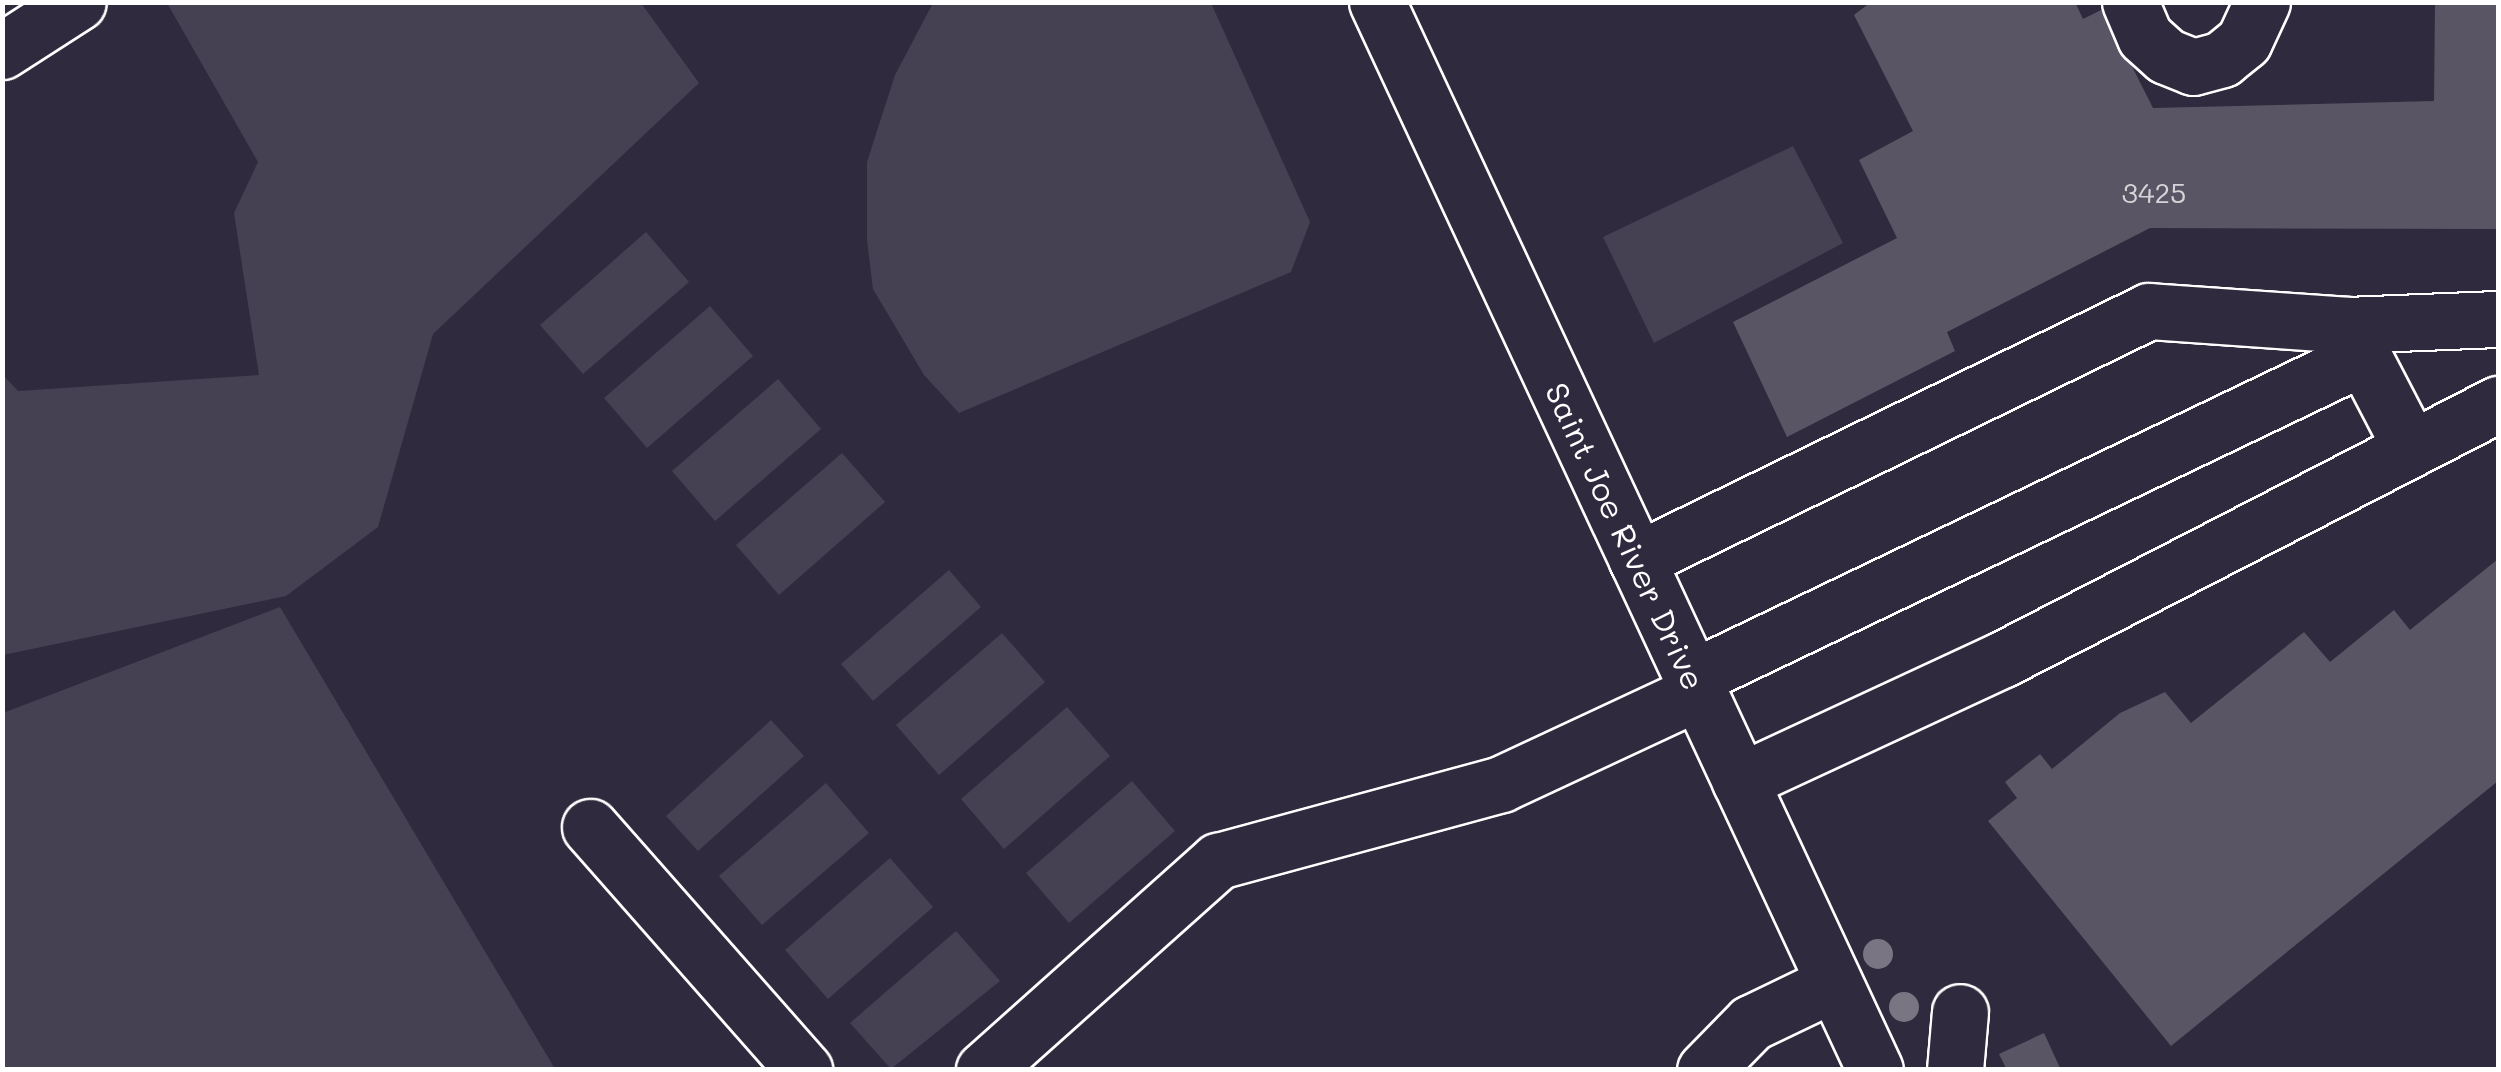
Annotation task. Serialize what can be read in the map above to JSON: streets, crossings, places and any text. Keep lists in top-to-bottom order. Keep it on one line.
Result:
{"streets":{"main road":["Saint Joe River Drive"]},"house_numbers":["3425"]}
